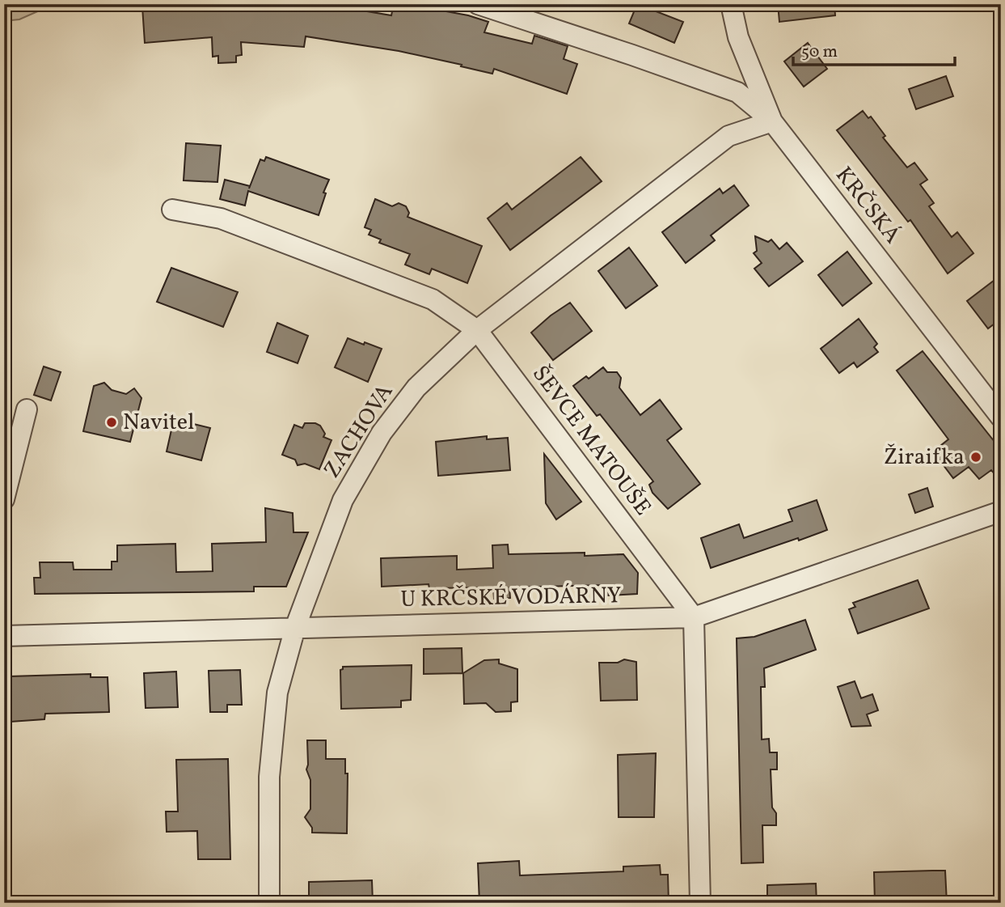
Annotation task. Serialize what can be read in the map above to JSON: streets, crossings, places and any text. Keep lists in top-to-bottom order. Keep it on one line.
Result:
{"streets":{"street":["KRČSKÁ","ZACHOVA","ŠEVCE MATOUŠE","U KRČSKÉ VODÁRNY"]},"crossings":[["KRČSKÁ","ZACHOVA"],["ZACHOVA","ŠEVCE MATOUŠE"],["ZACHOVA","U KRČSKÉ VODÁRNY"],["ŠEVCE MATOUŠE","U KRČSKÉ VODÁRNY"]],"places":["Navitel","Žiraifka"],"scale_bar":"50 m"}
